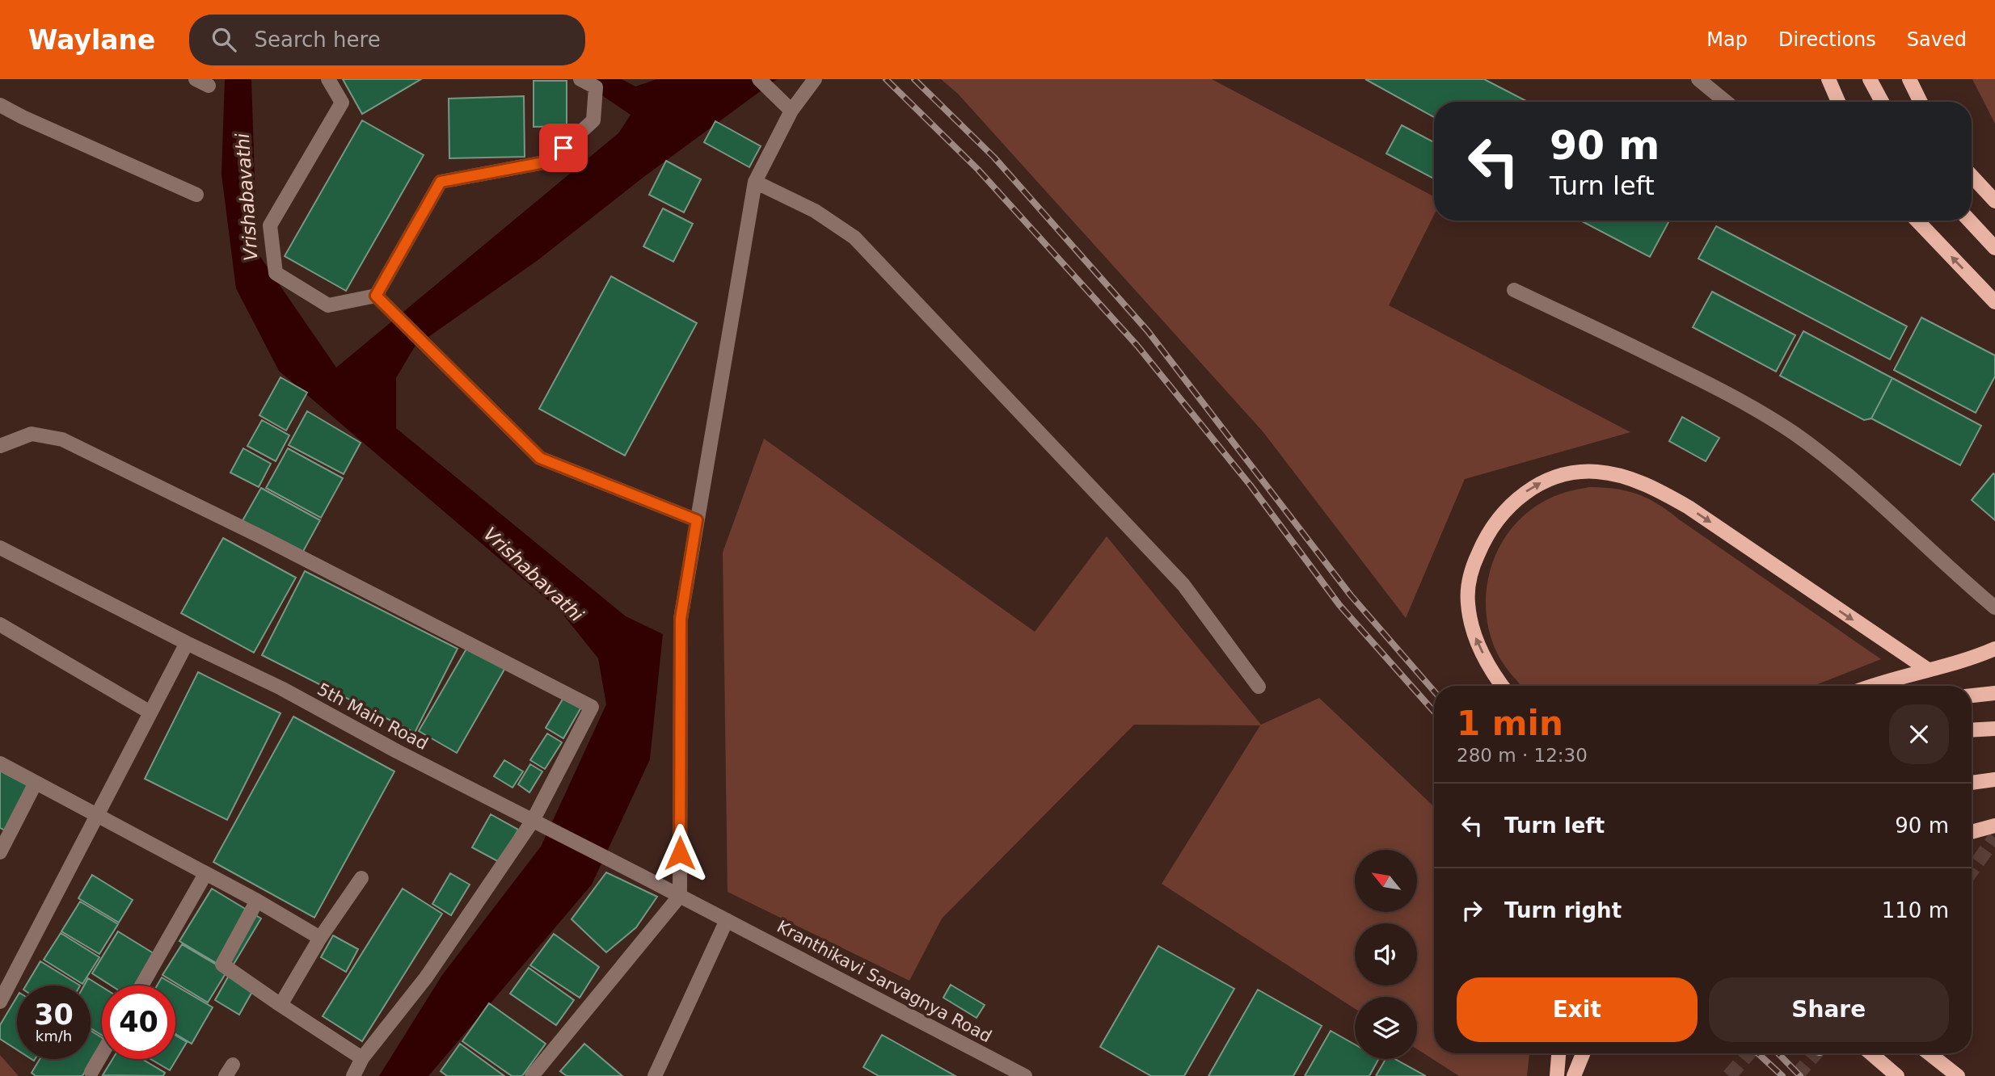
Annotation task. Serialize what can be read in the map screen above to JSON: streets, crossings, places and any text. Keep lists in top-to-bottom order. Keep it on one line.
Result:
{"streets":{"street":["5th Main Road","Kranthikavi Sarvagnya Road"]},"crossings":[["5th Main Road","Kranthikavi Sarvagnya Road"]],"water":["Vrishabavathi"],"north":"top left","page":{"header":"Waylane","search":"Search here","nav":["Map","Directions","Saved"],"turn":["90 m","Turn left"],"heading":["1 min","280 m · 12:30"],"list":[{"name":"Turn left","value":"90 m"},{"name":"Turn right","value":"110 m"}],"buttons":["Exit","Share"],"speed":"30 km/h","limit":"40"}}
